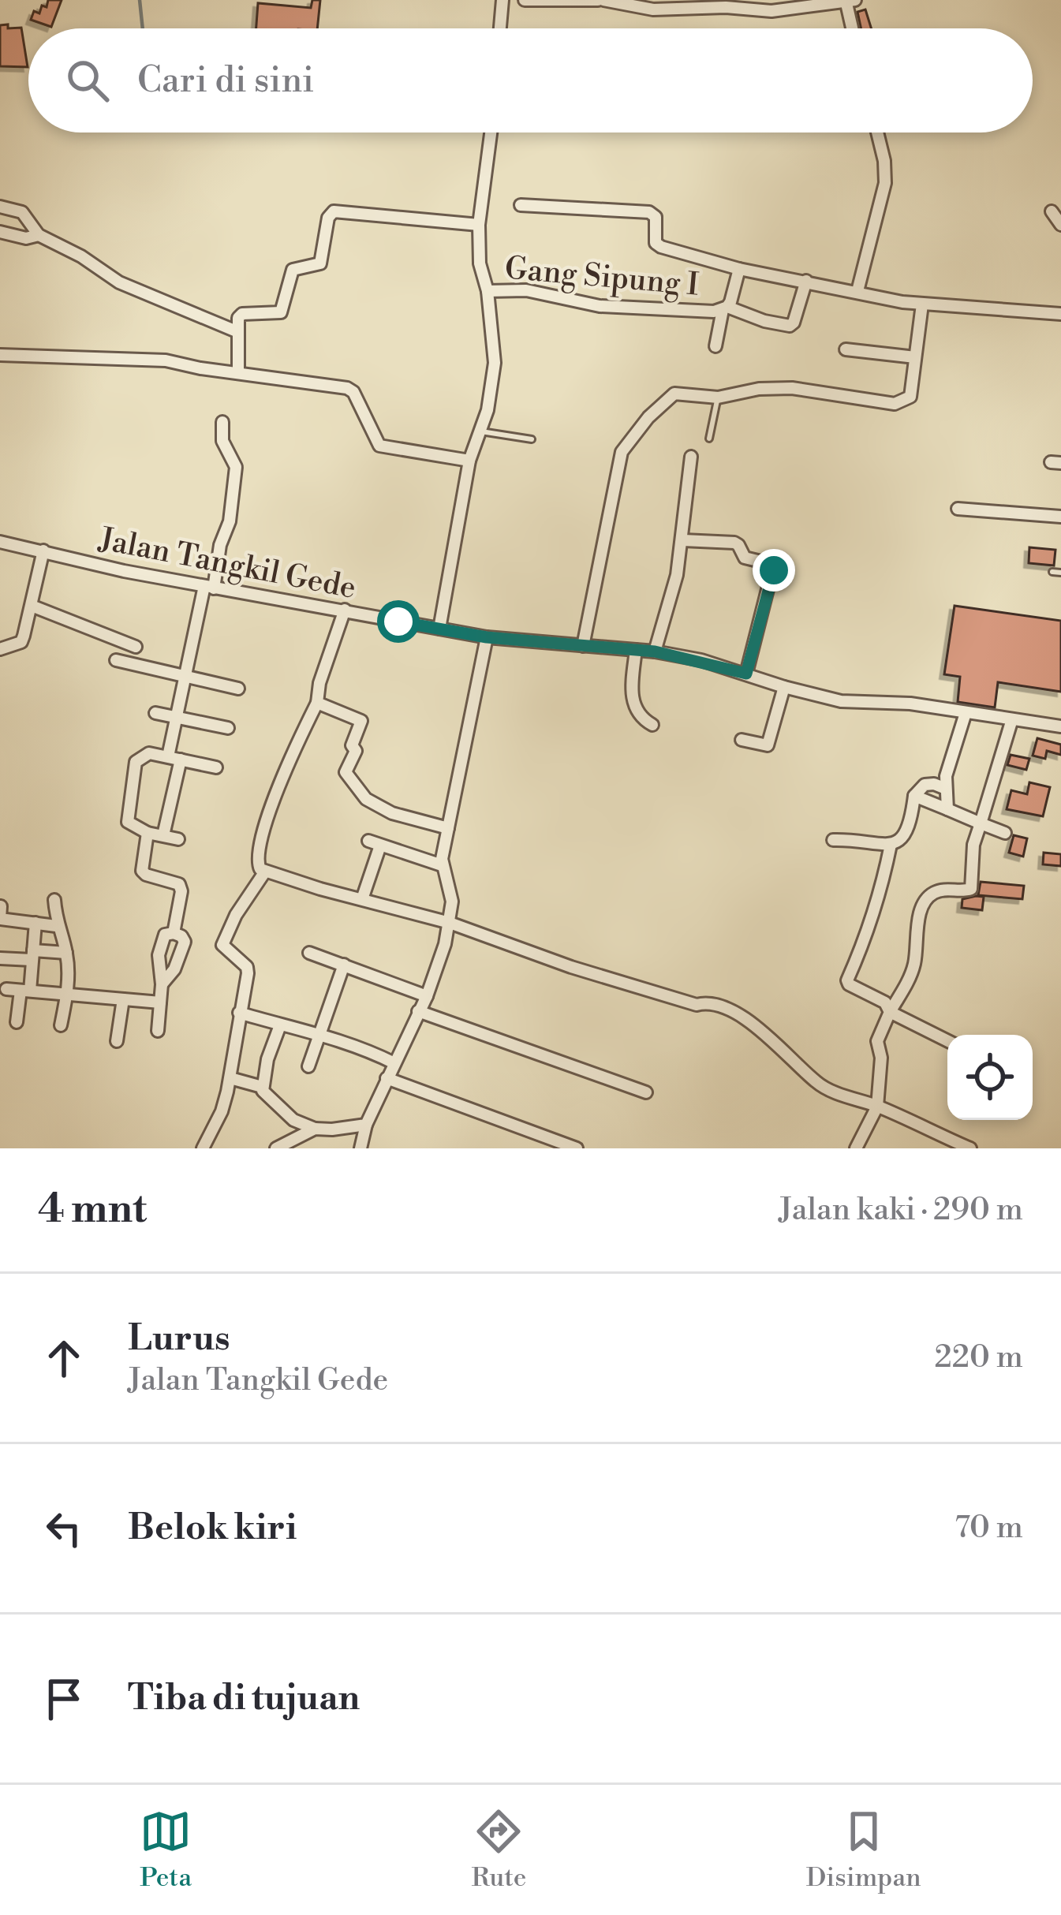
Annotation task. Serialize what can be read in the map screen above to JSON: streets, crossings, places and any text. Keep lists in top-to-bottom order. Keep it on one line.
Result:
{"streets":{"street":["Gang Sipung I","Jalan Tangkil Gede"]},"page":{"search":"Cari di sini","heading":["4 mnt","Jalan kaki · 290 m"],"list":[["Lurus","Jalan Tangkil Gede","220 m"],["Belok kiri","70 m"],"Tiba di tujuan"],"nav":["Peta","Rute","Disimpan"]}}
